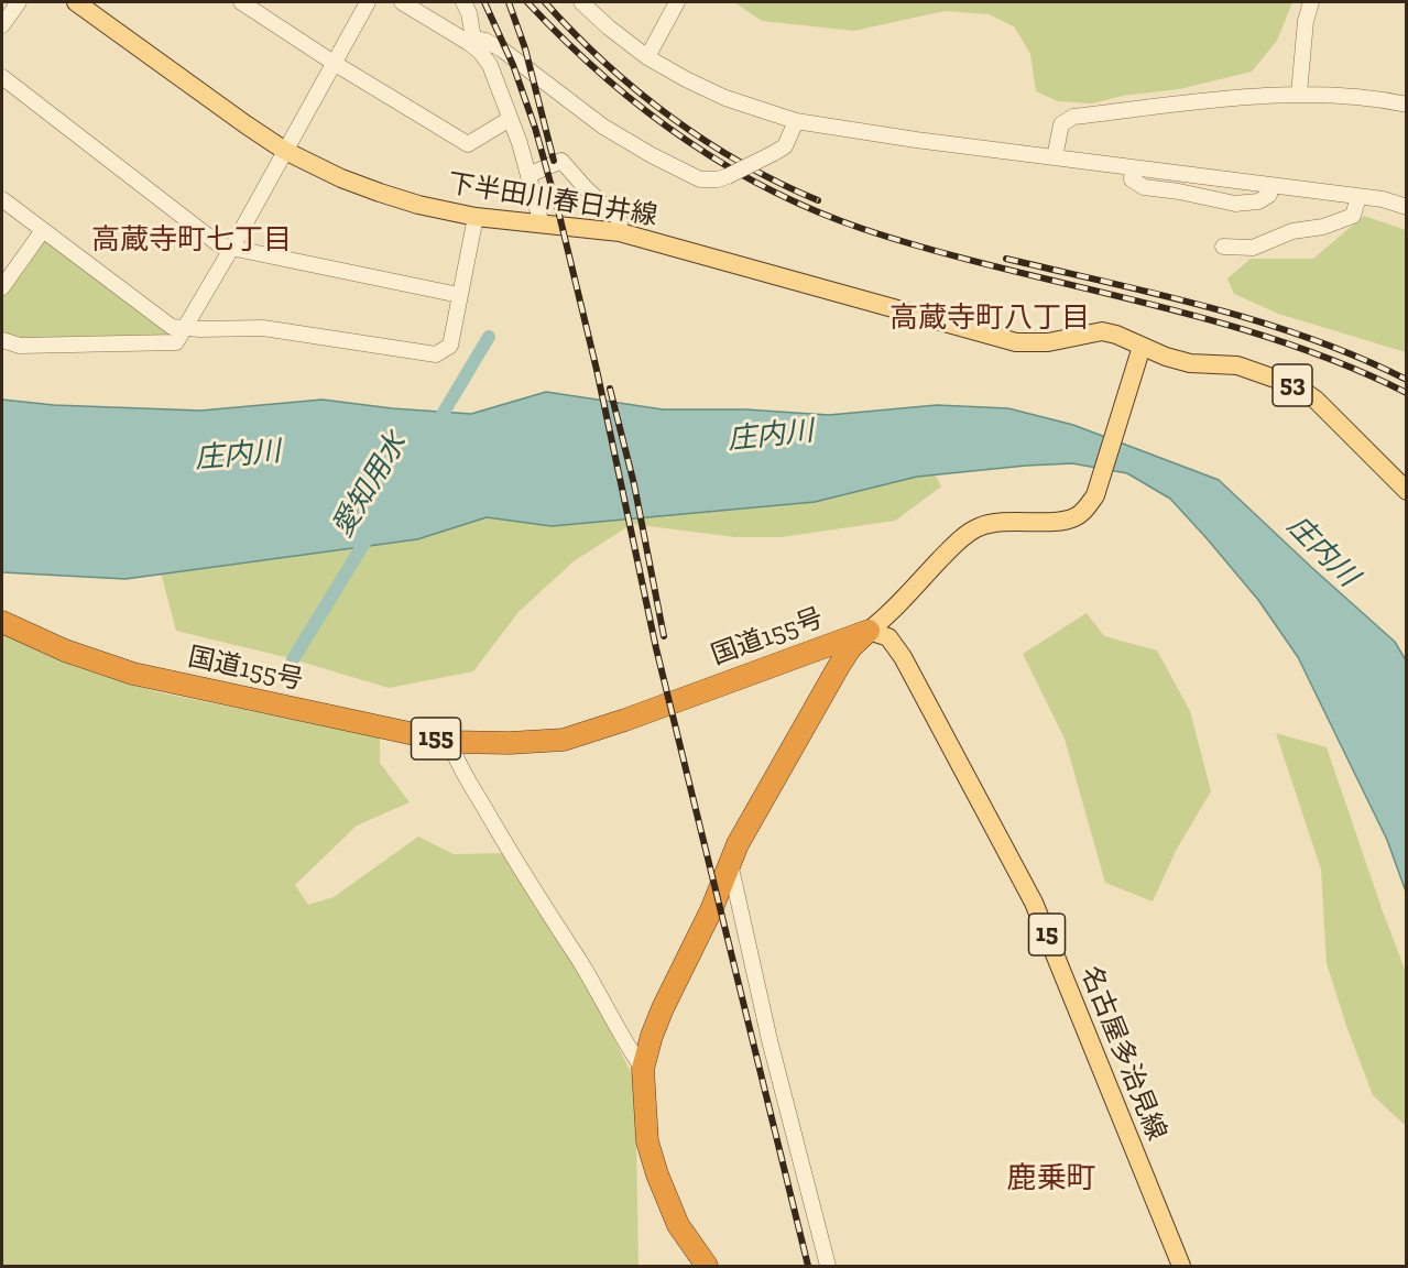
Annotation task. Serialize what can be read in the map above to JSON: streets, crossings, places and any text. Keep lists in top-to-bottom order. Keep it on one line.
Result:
{"streets":{"highway":["国道155号","155"],"main road":["下半田川春日井線","53","15","名古屋多治見線"]},"crossings":[["下半田川春日井線","53"],["国道155号","名古屋多治見線"]],"districts":["高蔵寺町七丁目","高蔵寺町八丁目","鹿乗町"],"water":["庄内川","愛知用水"]}
